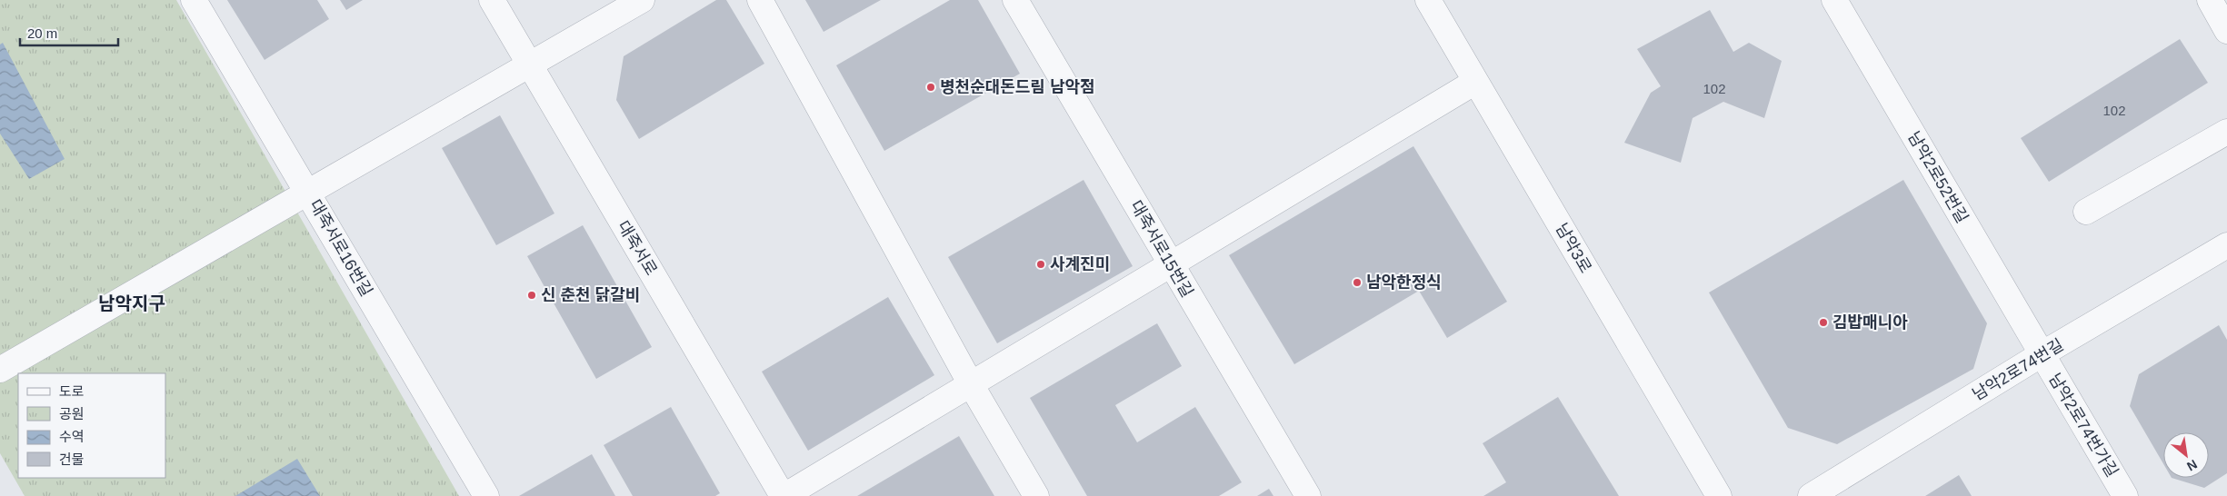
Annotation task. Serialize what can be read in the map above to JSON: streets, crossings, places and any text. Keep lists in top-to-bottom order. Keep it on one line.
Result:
{"streets":{"street":["남악2로52번길","대죽서로16번길","대죽서로","남악3로","대죽서로15번길","남악2로74번길","남악2로74번가길"]},"crossings":[["남악2로52번길","남악2로74번길"],["남악2로52번길","남악2로74번가길"],["남악2로74번길","남악2로74번가길"]],"districts":["남악지구"],"places":["병천순대돈드림 남악점","사계진미","남악한정식","신 춘천 닭갈비","김밥매니아"],"house_numbers":["102","102"],"legend":["도로","공원","수역","건물"],"scale_bar":"20 m","north":"bottom right"}
